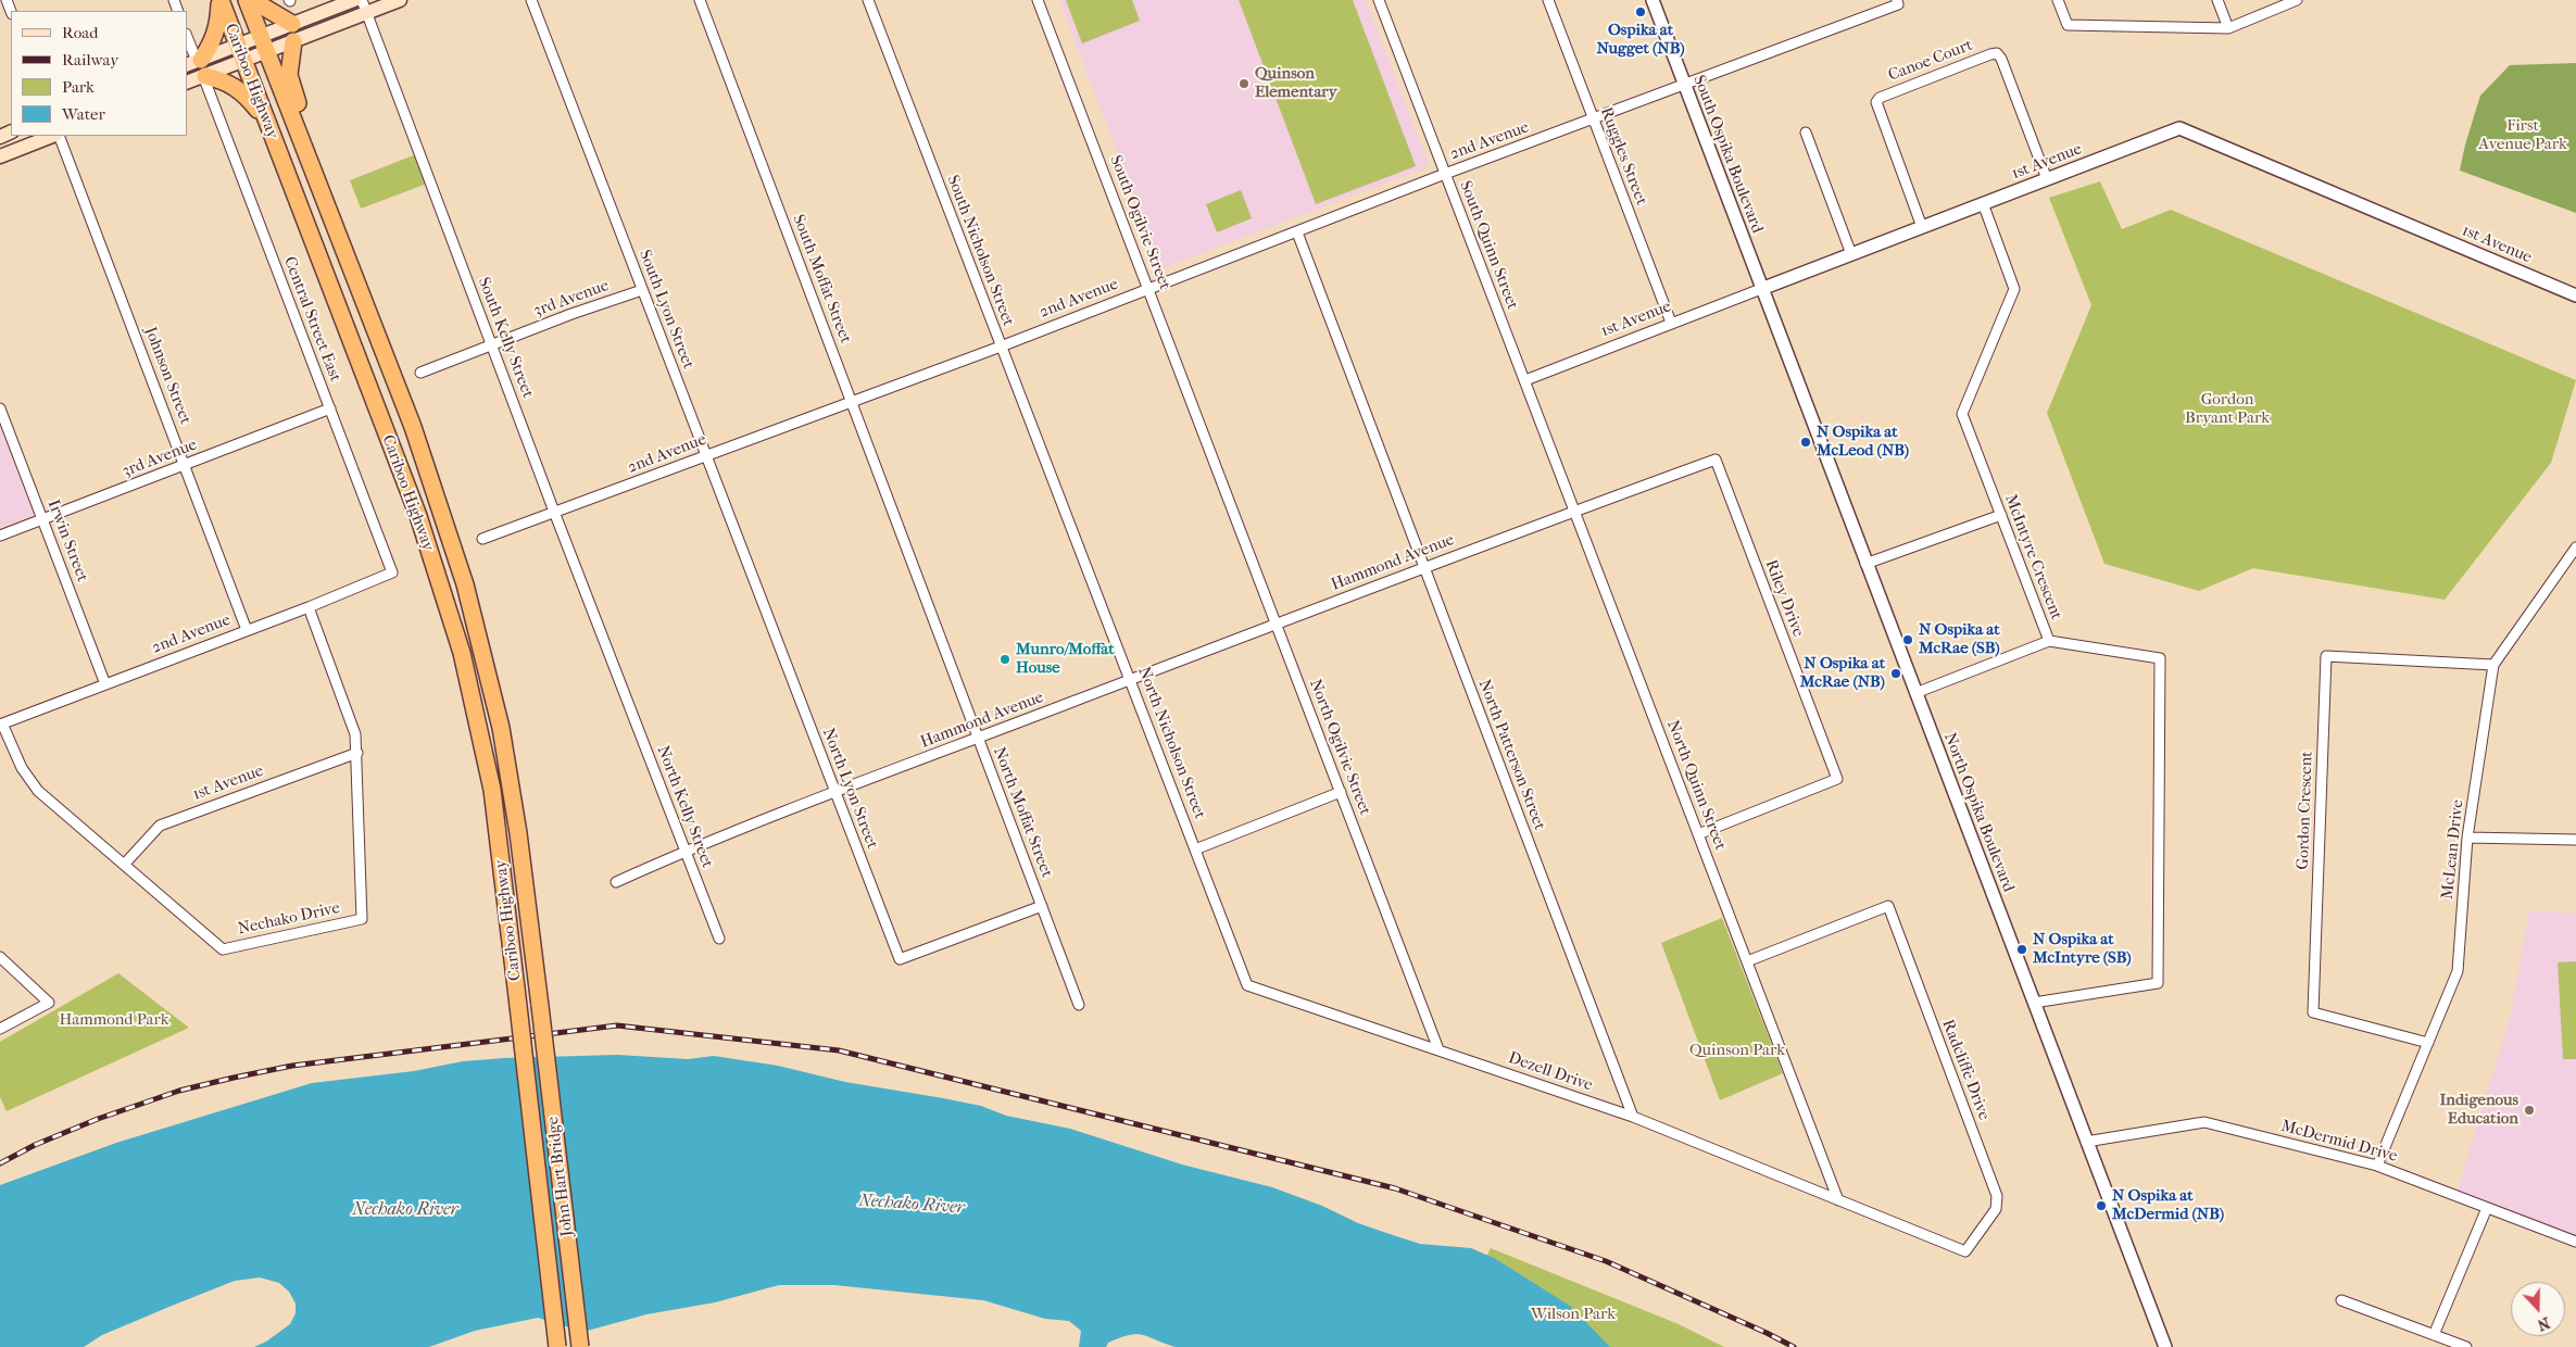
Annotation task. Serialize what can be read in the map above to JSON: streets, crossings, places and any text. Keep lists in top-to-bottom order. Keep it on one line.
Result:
{"streets":{"highway":["Cariboo Highway","John Hart Bridge"],"street":["Canoe Court","2nd Avenue","South Ospika Boulevard","Ruggles Street","1st Avenue","South Ogilvie Street","South Quinn Street","South Nicholson Street","South Moffat Street","3rd Avenue","South Lyon Street","Central Street East","South Kelly Street","Johnson Street","Irwin Street","McIntyre Crescent","Hammond Avenue","Riley Drive","North Nicholson Street","North Ogilvie Street","North Patterson Street","North Quinn Street","North Lyon Street","North Kelly Street","Gordon Crescent","North Moffat Street","North Ospika Boulevard","McLean Drive","Nechako Drive","Radcliffe Drive","Dezell Drive","McDermid Drive"]},"crossings":[["Canoe Court","1st Avenue"],["Cariboo Highway","John Hart Bridge"],["2nd Avenue","South Ospika Boulevard"],["2nd Avenue","Ruggles Street"],["2nd Avenue","South Ogilvie Street"],["2nd Avenue","South Quinn Street"],["2nd Avenue","South Nicholson Street"],["2nd Avenue","South Moffat Street"],["2nd Avenue","South Lyon Street"],["2nd Avenue","Central Street East"],["2nd Avenue","South Kelly Street"],["2nd Avenue","Johnson Street"],["2nd Avenue","Irwin Street"],["2nd Avenue","North Patterson Street"],["2nd Avenue","Nechako Drive"],["South Ospika Boulevard","1st Avenue"],["South Ospika Boulevard","North Ospika Boulevard"],["Ruggles Street","1st Avenue"],["1st Avenue","South Quinn Street"],["1st Avenue","McIntyre Crescent"],["1st Avenue","North Quinn Street"],["1st Avenue","North Ospika Boulevard"],["1st Avenue","Nechako Drive"],["South Ogilvie Street","North Ogilvie Street"],["South Quinn Street","North Quinn Street"],["South Nicholson Street","North Nicholson Street"],["South Moffat Street","North Moffat Street"],["3rd Avenue","South Lyon Street"],["3rd Avenue","Central Street East"],["3rd Avenue","South Kelly Street"],["3rd Avenue","Johnson Street"],["3rd Avenue","Irwin Street"],["South Lyon Street","North Lyon Street"],["South Kelly Street","North Kelly Street"],["McIntyre Crescent","North Ospika Boulevard"],["Hammond Avenue","Riley Drive"],["Hammond Avenue","North Nicholson Street"],["Hammond Avenue","North Ogilvie Street"],["Hammond Avenue","North Patterson Street"],["Hammond Avenue","North Quinn Street"],["Hammond Avenue","North Lyon Street"],["Hammond Avenue","North Kelly Street"],["Hammond Avenue","North Moffat Street"],["Riley Drive","North Quinn Street"],["North Nicholson Street","Dezell Drive"],["North Ogilvie Street","Dezell Drive"],["North Patterson Street","Dezell Drive"],["North Quinn Street","Radcliffe Drive"],["North Quinn Street","Dezell Drive"],["North Lyon Street","North Moffat Street"],["Gordon Crescent","McLean Drive"],["North Ospika Boulevard","McDermid Drive"],["McLean Drive","McDermid Drive"],["Radcliffe Drive","Dezell Drive"]],"water":["Nechako River"],"parks":["First Avenue Park","Gordon Bryant Park","Hammond Park","Quinson Park","Wilson Park"],"places":["Ospika at Nugget (NB)","Quinson Elementary","N Ospika at McLeod (NB)","N Ospika at McRae (SB)","Munro/Moffat House","N Ospika at McRae (NB)","N Ospika at McIntyre (SB)","Indigenous Education","N Ospika at McDermid (NB)"],"legend":["Road","Railway","Park","Water"],"north":"bottom"}
